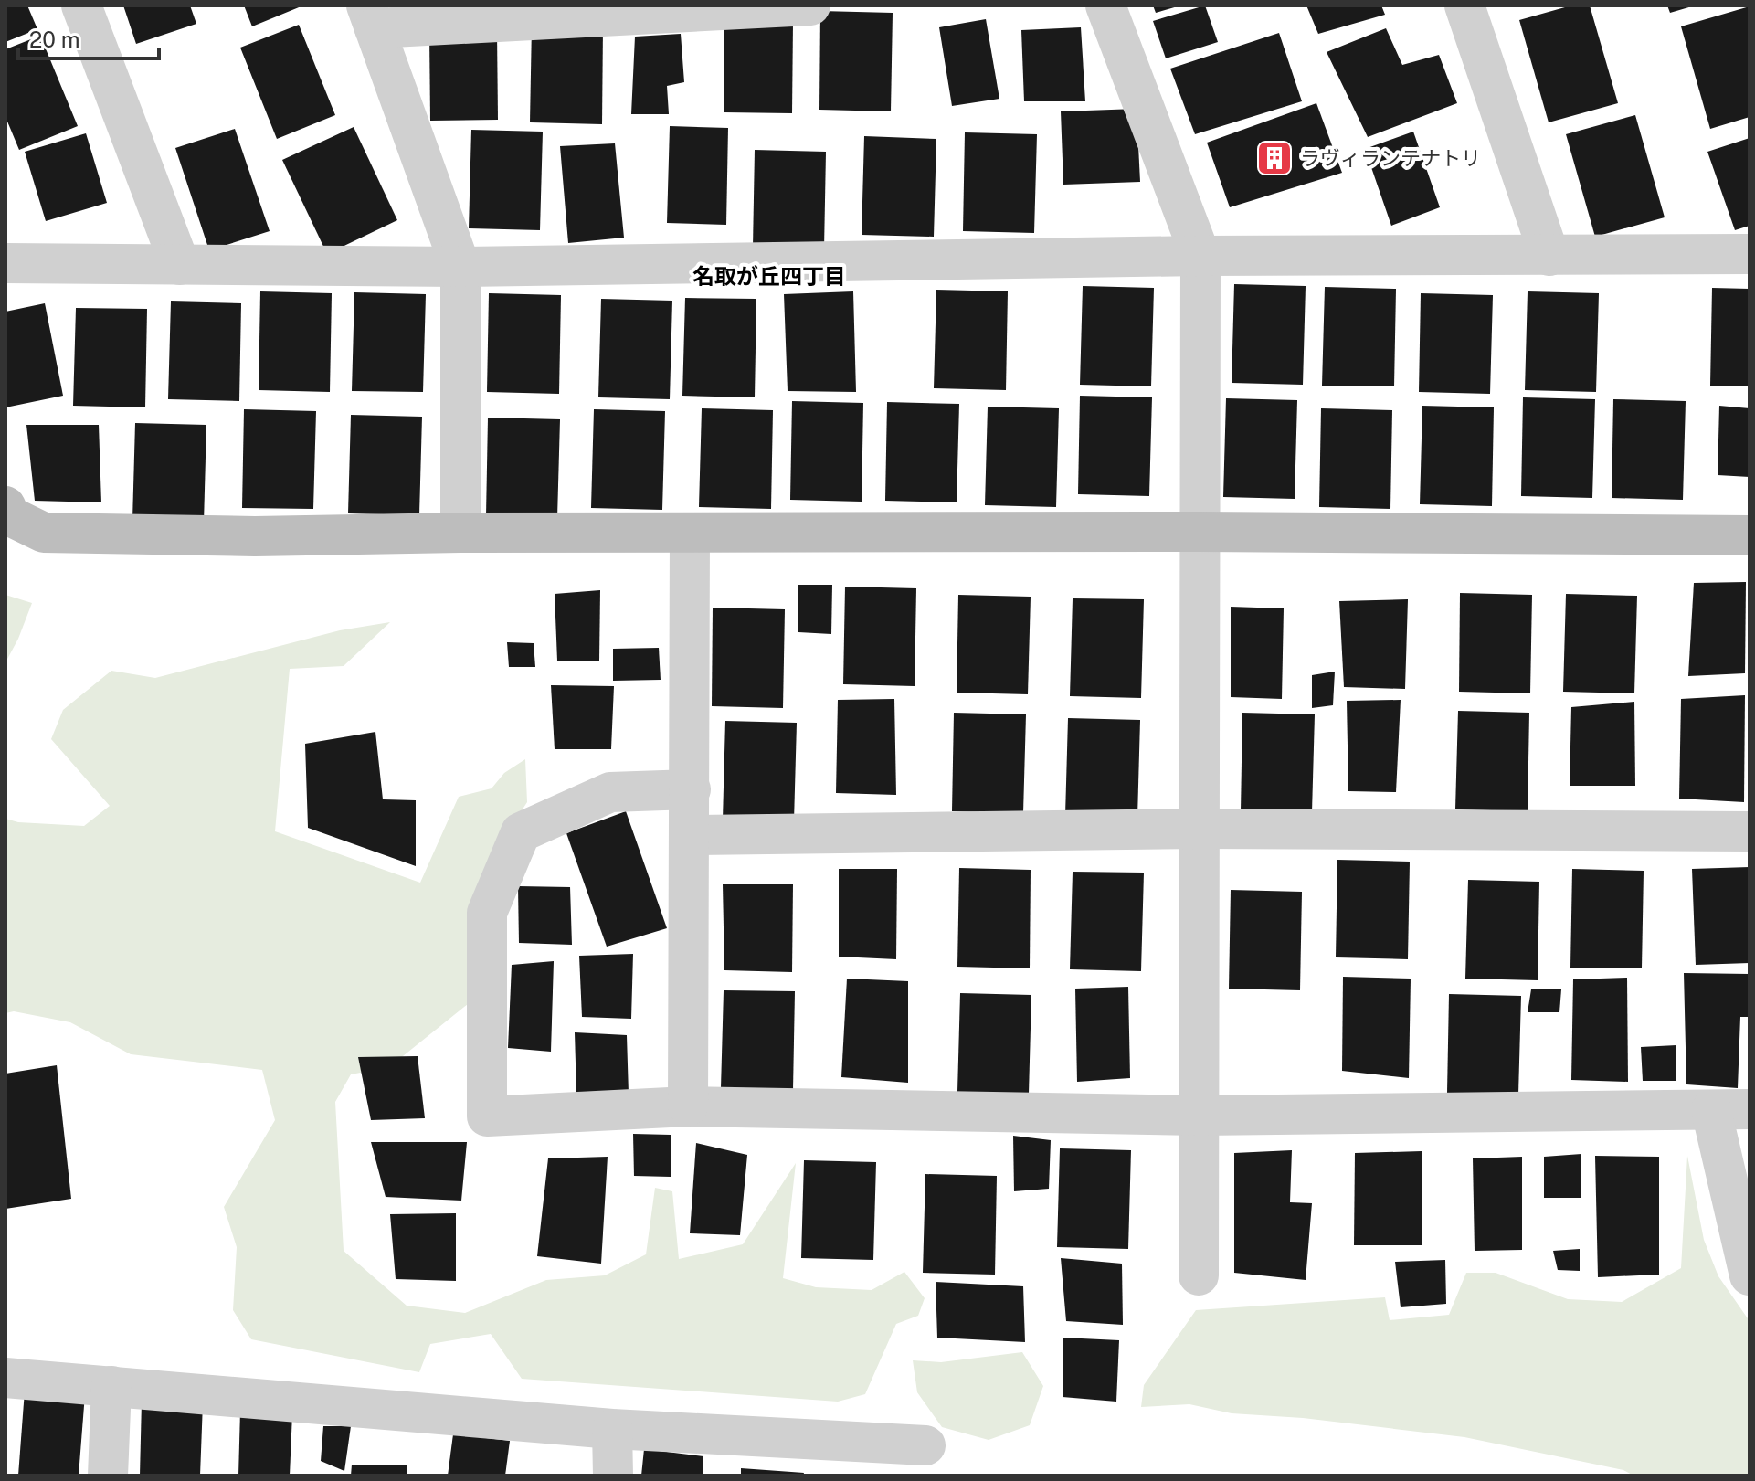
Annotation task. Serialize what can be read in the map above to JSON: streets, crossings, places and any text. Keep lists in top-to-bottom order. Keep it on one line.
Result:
{"districts":["名取が丘四丁目"],"places":{"building":["ラヴィランテナトリ"]},"scale_bar":"20 m"}
